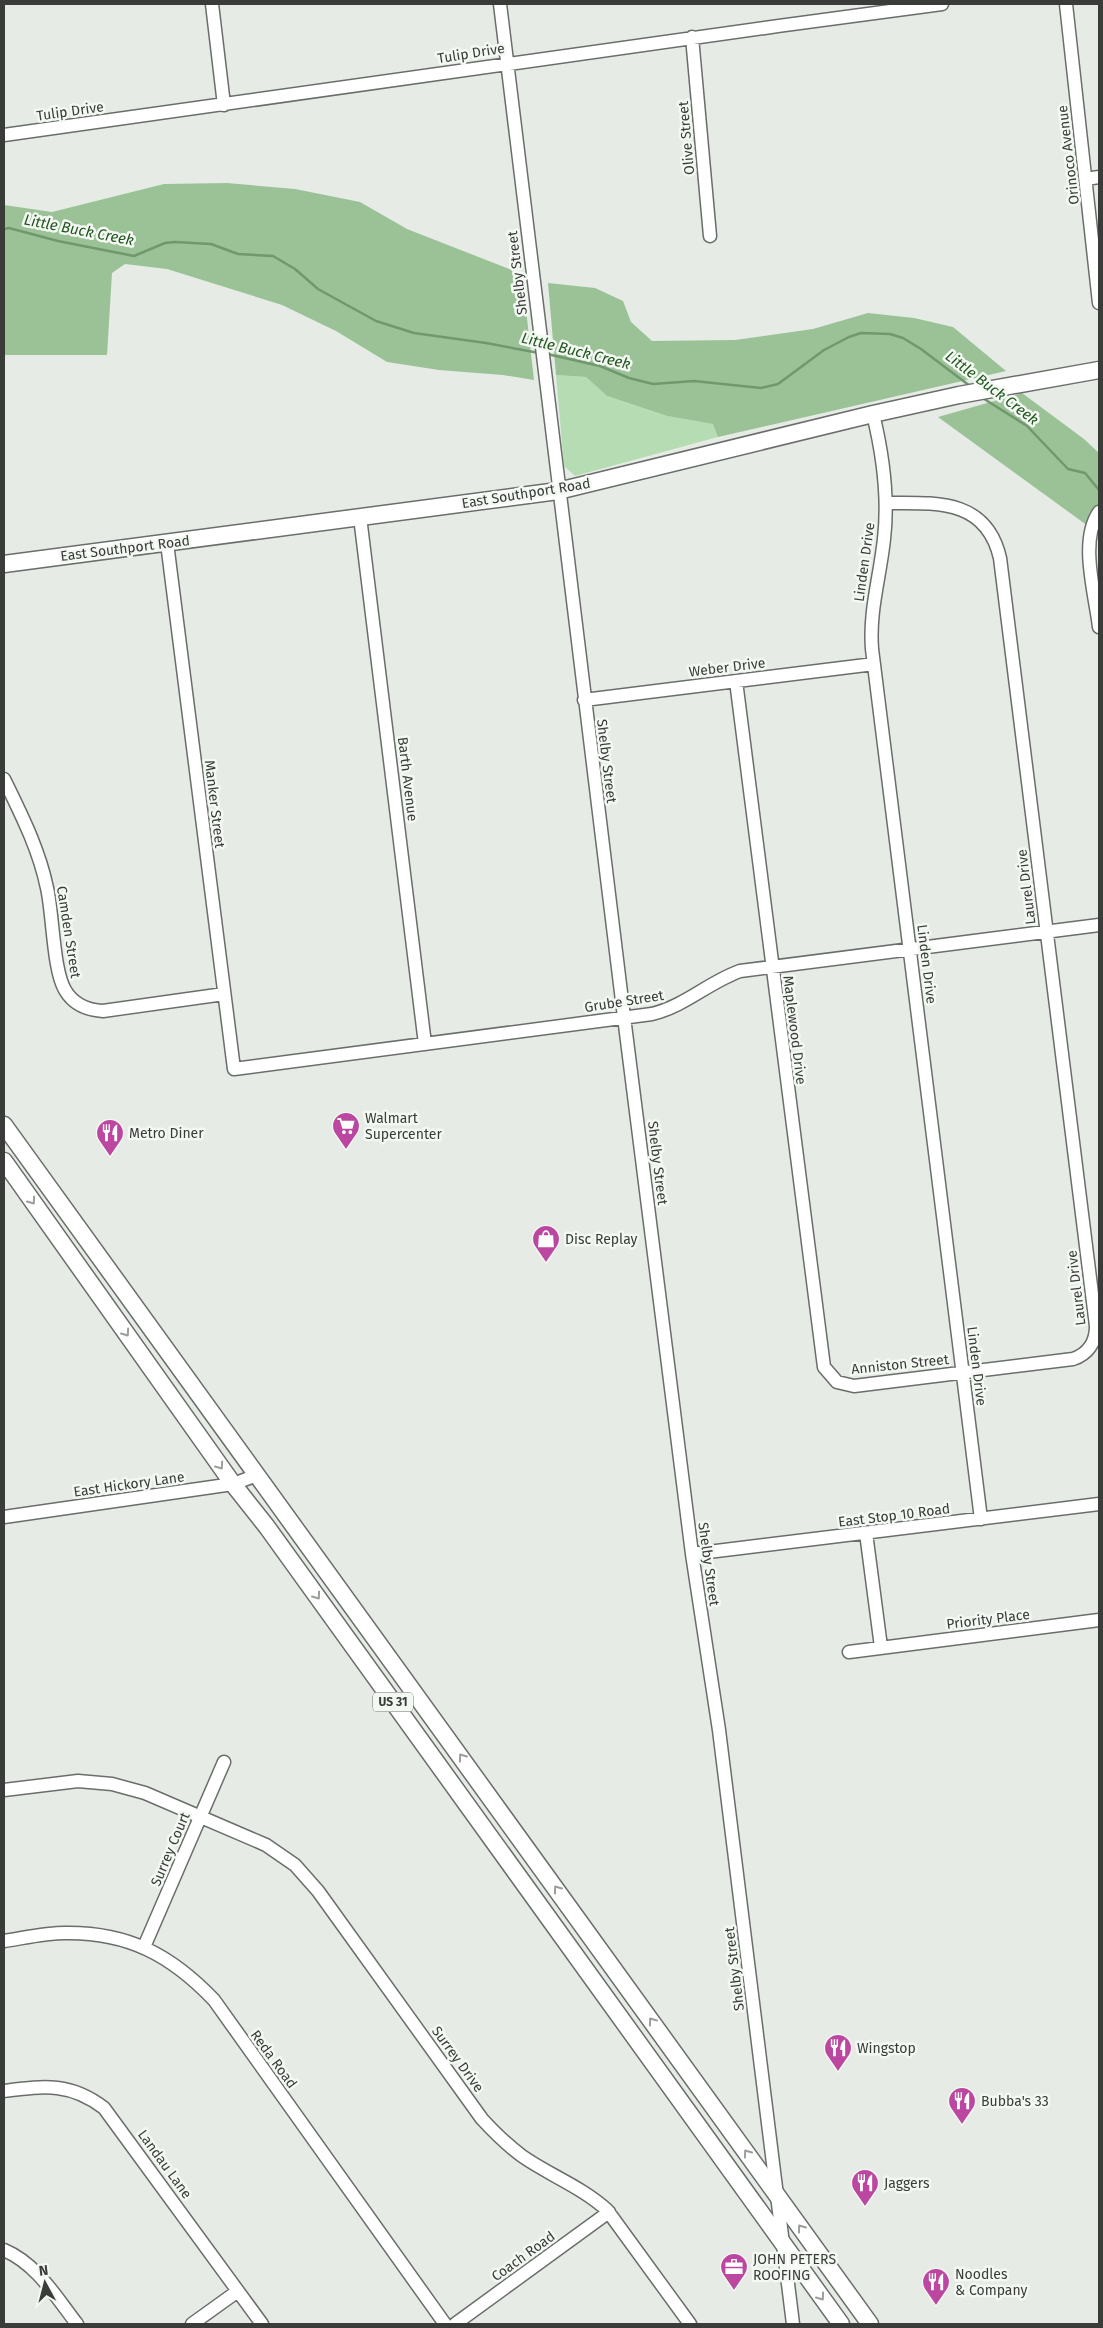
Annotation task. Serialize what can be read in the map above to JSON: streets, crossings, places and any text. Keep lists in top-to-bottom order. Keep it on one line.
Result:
{"streets":{"main road":["East Southport Road","US 31"],"street":["Tulip Drive","Olive Street","Orinoco Avenue","Shelby Street","Linden Drive","Weber Drive","Barth Avenue","Manker Street","Laurel Drive","Camden Street","Grube Street","Maplewood Drive","Anniston Street","East Hickory Lane","East Stop 10 Road","Priority Place","Surrey Court","Reda Road","Surrey Drive","Landau Lane","Coach Road"]},"crossings":[["Tulip Drive","Olive Street"],["Tulip Drive","Shelby Street"],["Shelby Street","East Southport Road"],["Shelby Street","Weber Drive"],["Shelby Street","Grube Street"],["Shelby Street","East Stop 10 Road"],["Shelby Street","US 31"],["East Southport Road","Linden Drive"],["East Southport Road","Barth Avenue"],["East Southport Road","Manker Street"],["Linden Drive","Weber Drive"],["Linden Drive","Laurel Drive"],["Linden Drive","Grube Street"],["Linden Drive","Anniston Street"],["Linden Drive","East Stop 10 Road"],["Weber Drive","Maplewood Drive"],["Barth Avenue","Grube Street"],["Manker Street","Camden Street"],["Manker Street","Grube Street"],["Laurel Drive","Grube Street"],["Laurel Drive","Anniston Street"],["Grube Street","Maplewood Drive"],["Maplewood Drive","Anniston Street"],["East Hickory Lane","US 31"],["Surrey Court","Reda Road"],["Surrey Court","Surrey Drive"],["Surrey Drive","Coach Road"]],"water":["Little Buck Creek"],"places":{"supermarket":["Walmart Supercenter"],"restaurant":["Metro Diner","Wingstop","Bubba's 33","Jaggers","Noodles & Company"],"shop":["Disc Replay"],"office":["JOHN PETERS ROOFING"]},"north":"top"}
